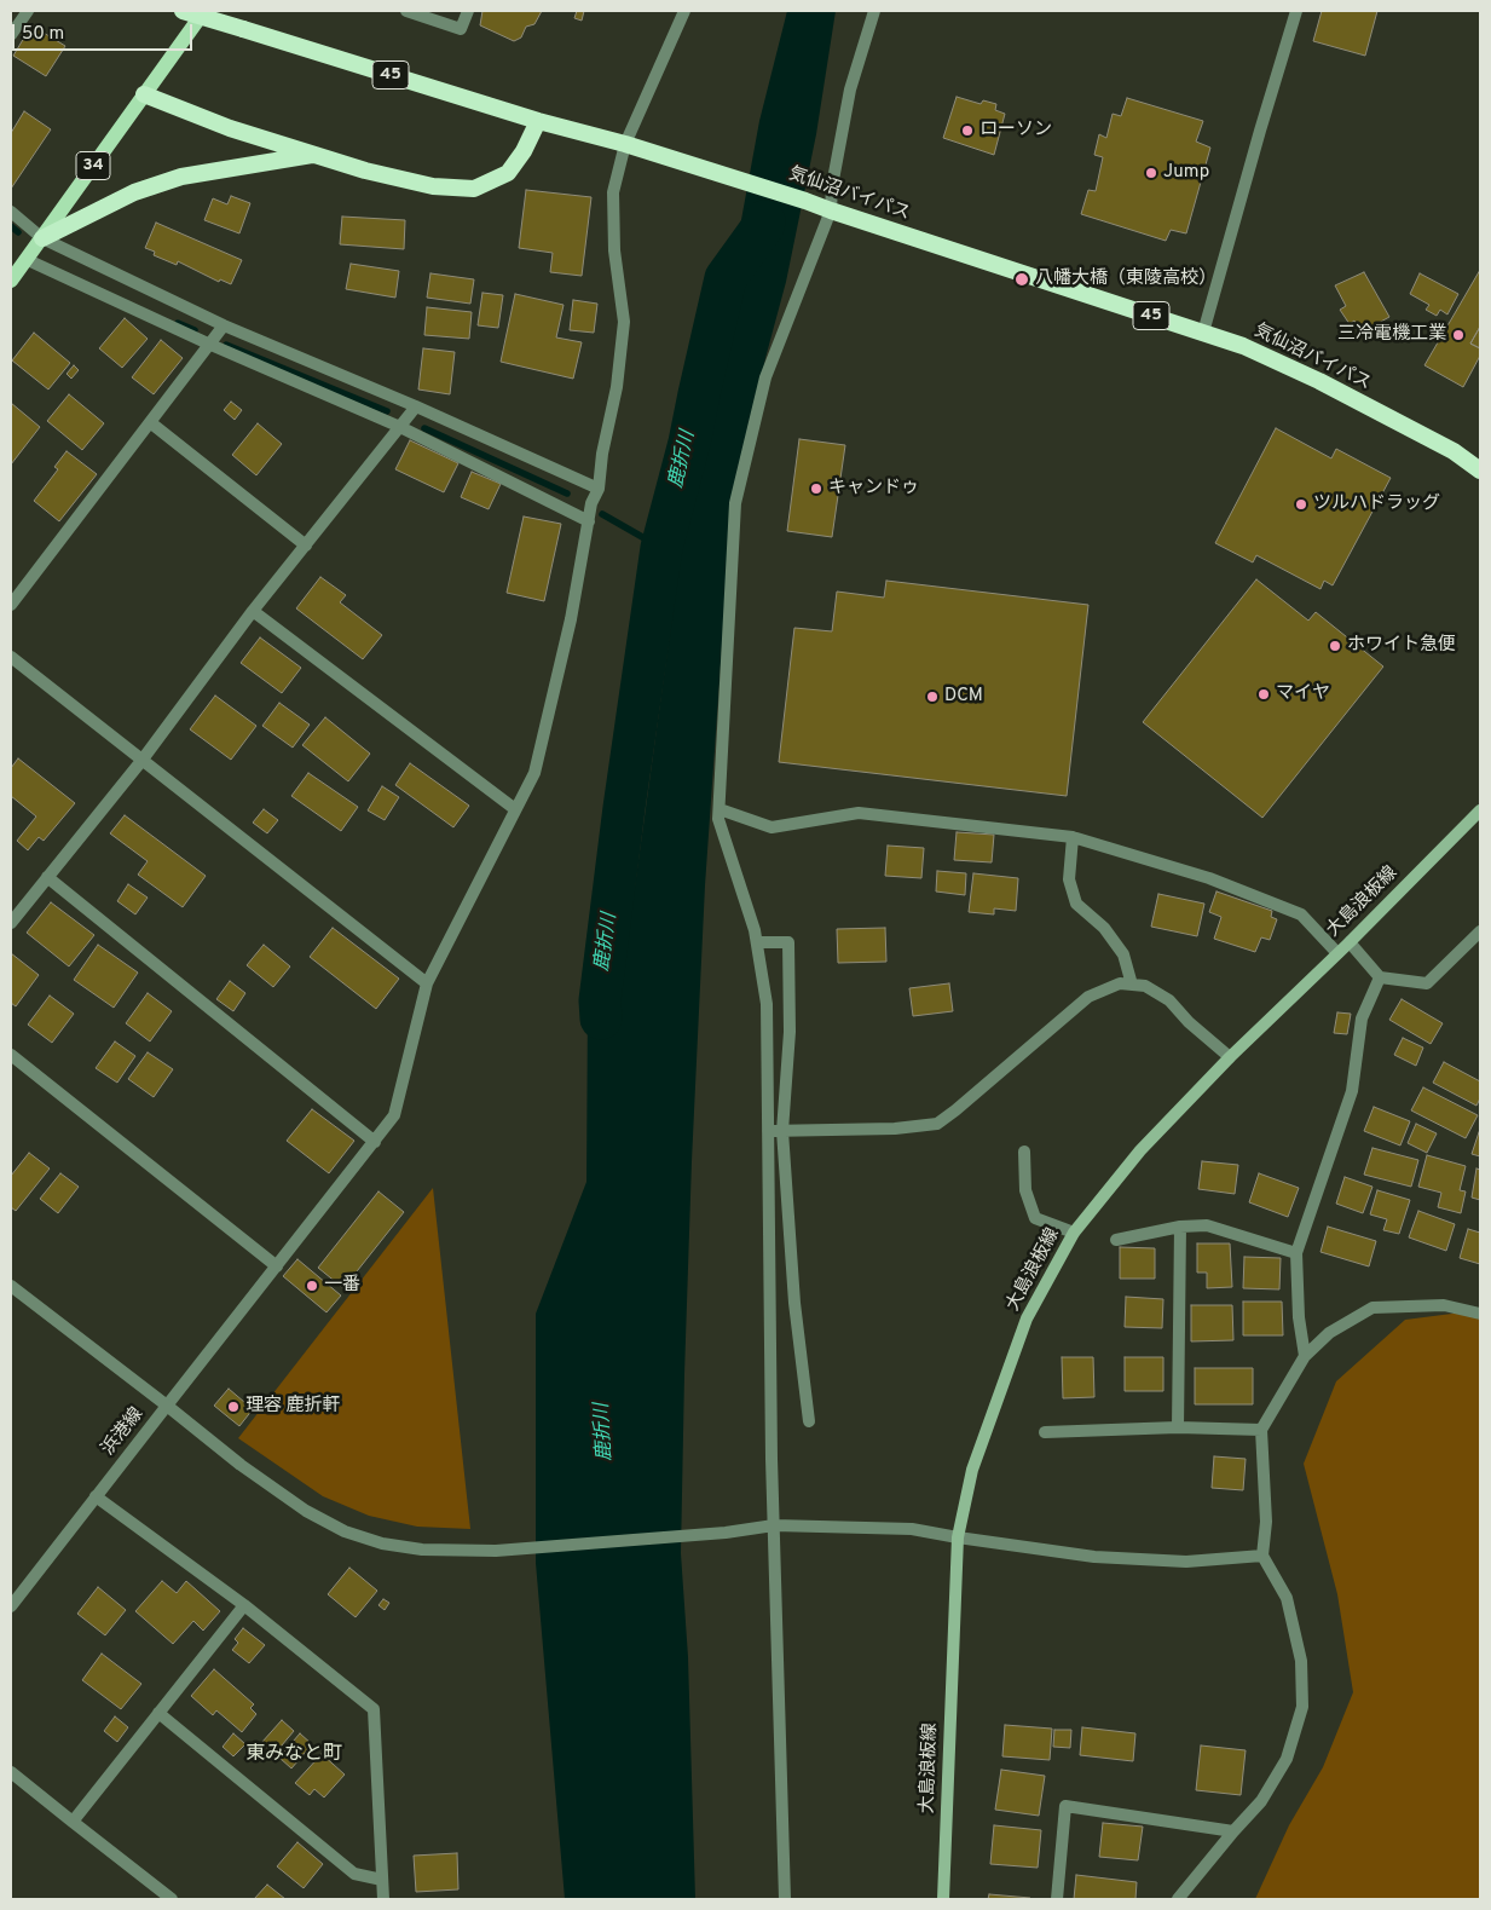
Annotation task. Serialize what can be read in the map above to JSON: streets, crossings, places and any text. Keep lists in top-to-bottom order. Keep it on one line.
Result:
{"streets":{"highway":["45","気仙沼バイパス"],"main road":["34","大島浪板線"],"street":["浜港線"]},"districts":["東みなと町"],"water":["鹿折川"],"places":["ローソン","Jump","八幡大橋（東陵高校）","三冷電機工業","キャンドゥ","ツルハドラッグ","ホワイト急便","マイヤ","DCM","一番","理容 鹿折軒"],"scale_bar":"50 m"}
